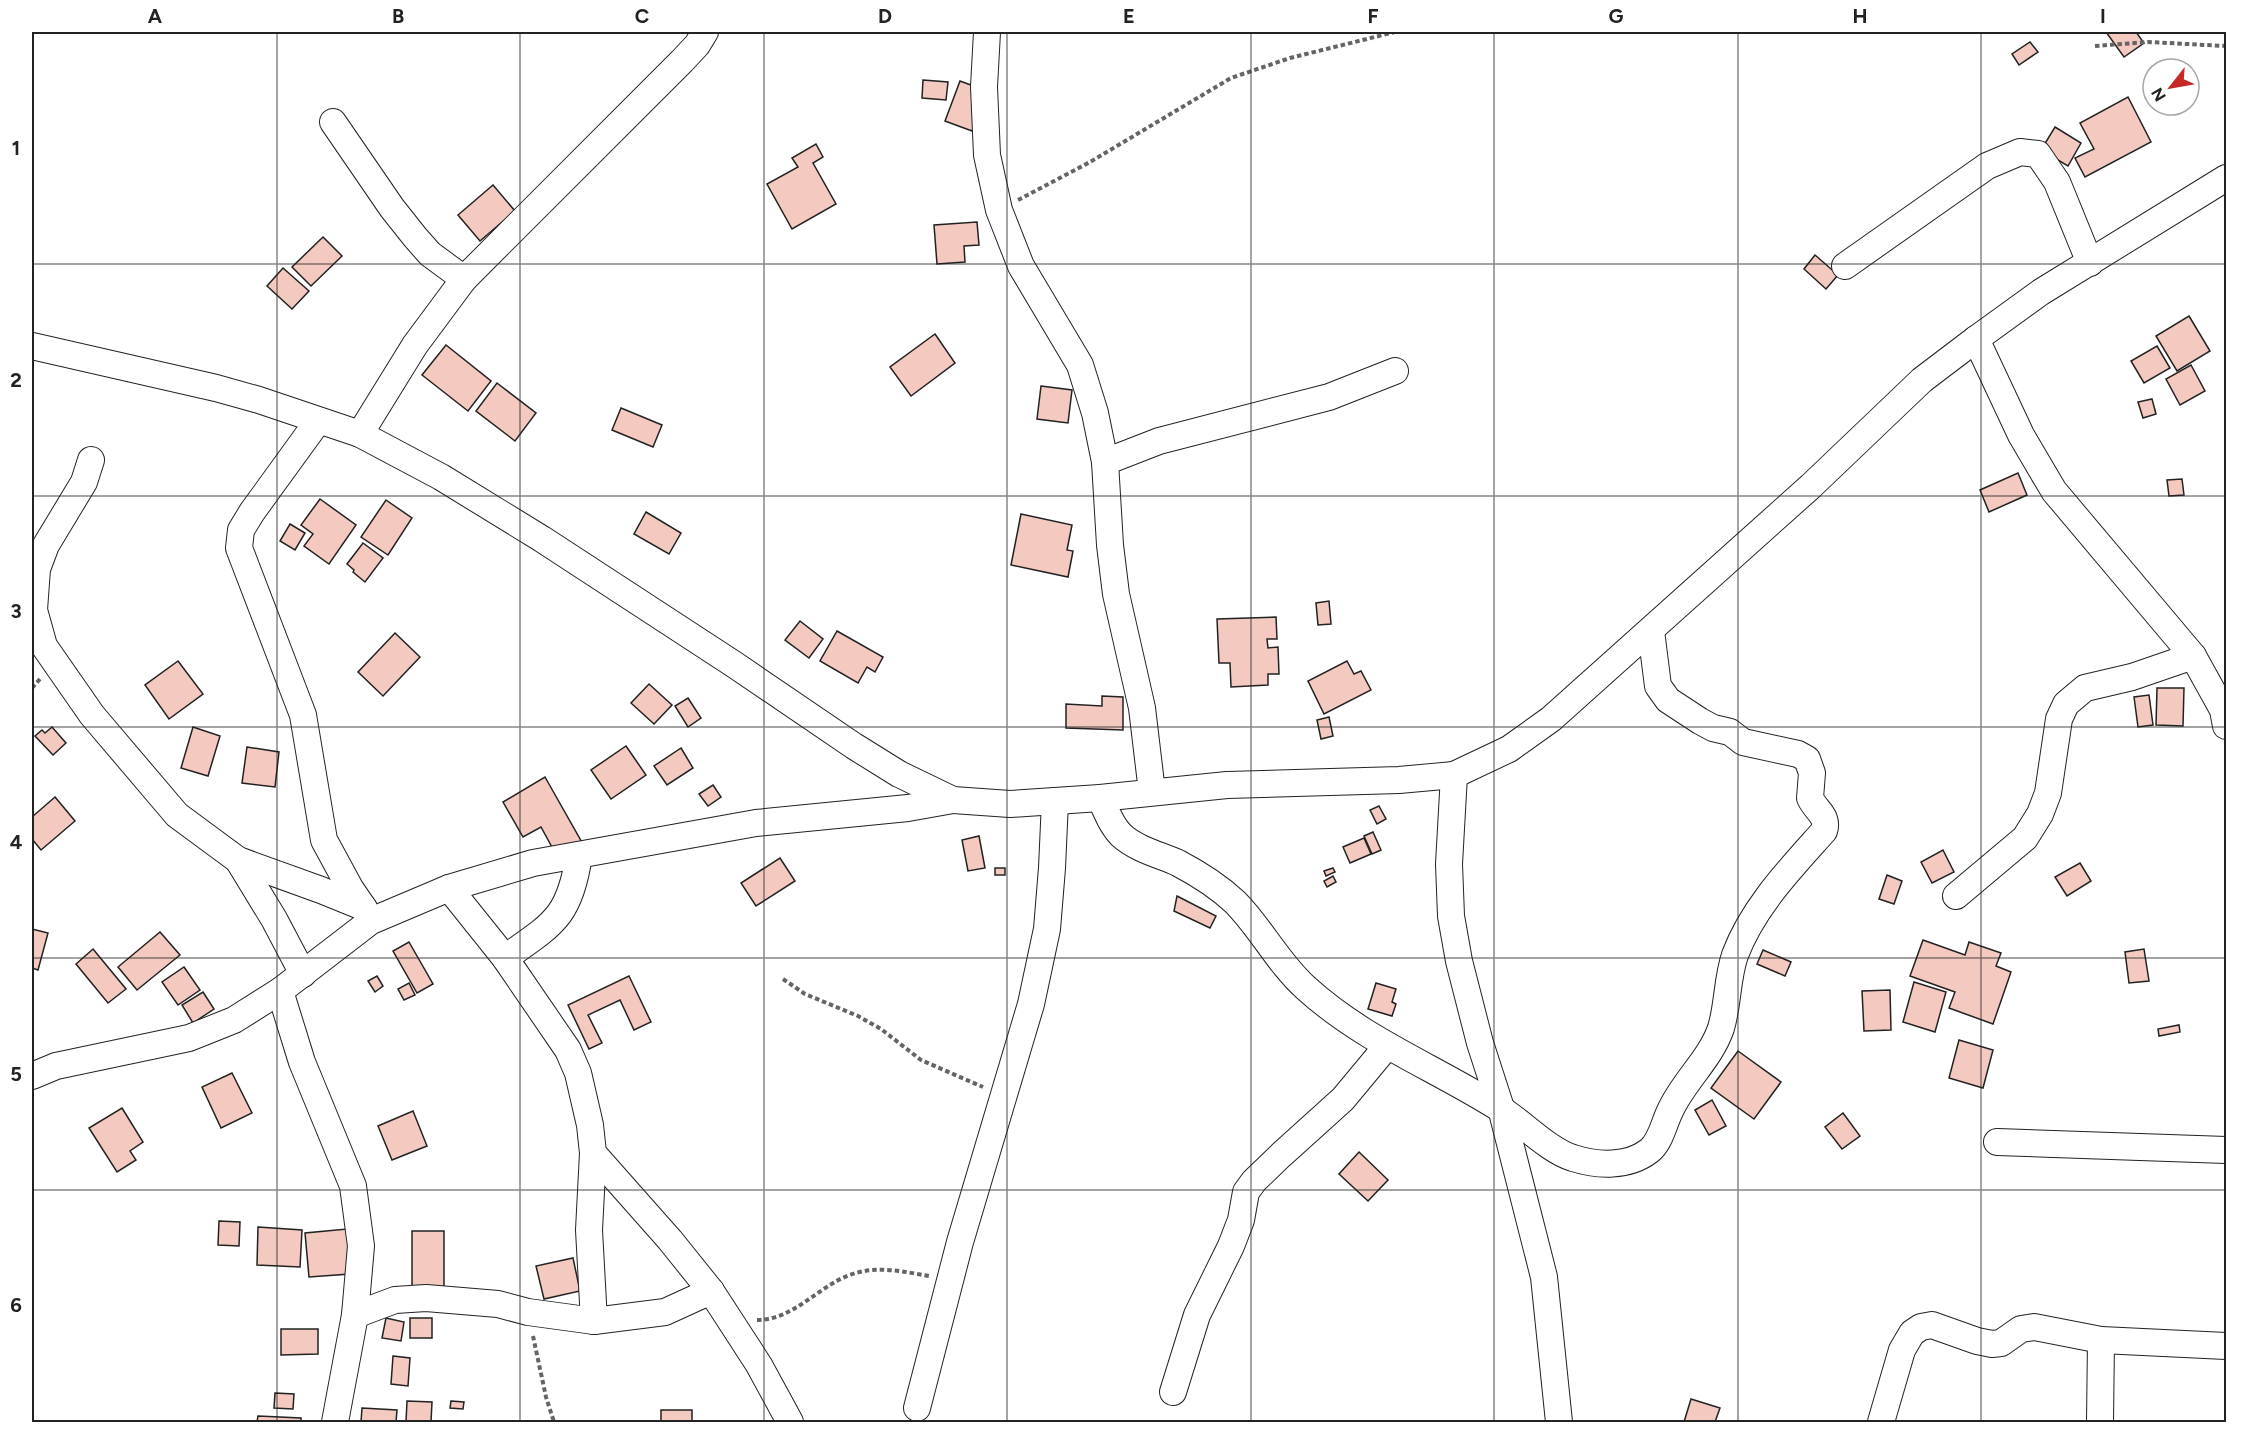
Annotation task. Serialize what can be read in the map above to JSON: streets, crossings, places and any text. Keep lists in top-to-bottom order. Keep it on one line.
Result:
{"north":"bottom left","grid":{"columns":["A","B","C","D","E","F","G","H","I"],"rows":["1","2","3","4","5","6"]}}
